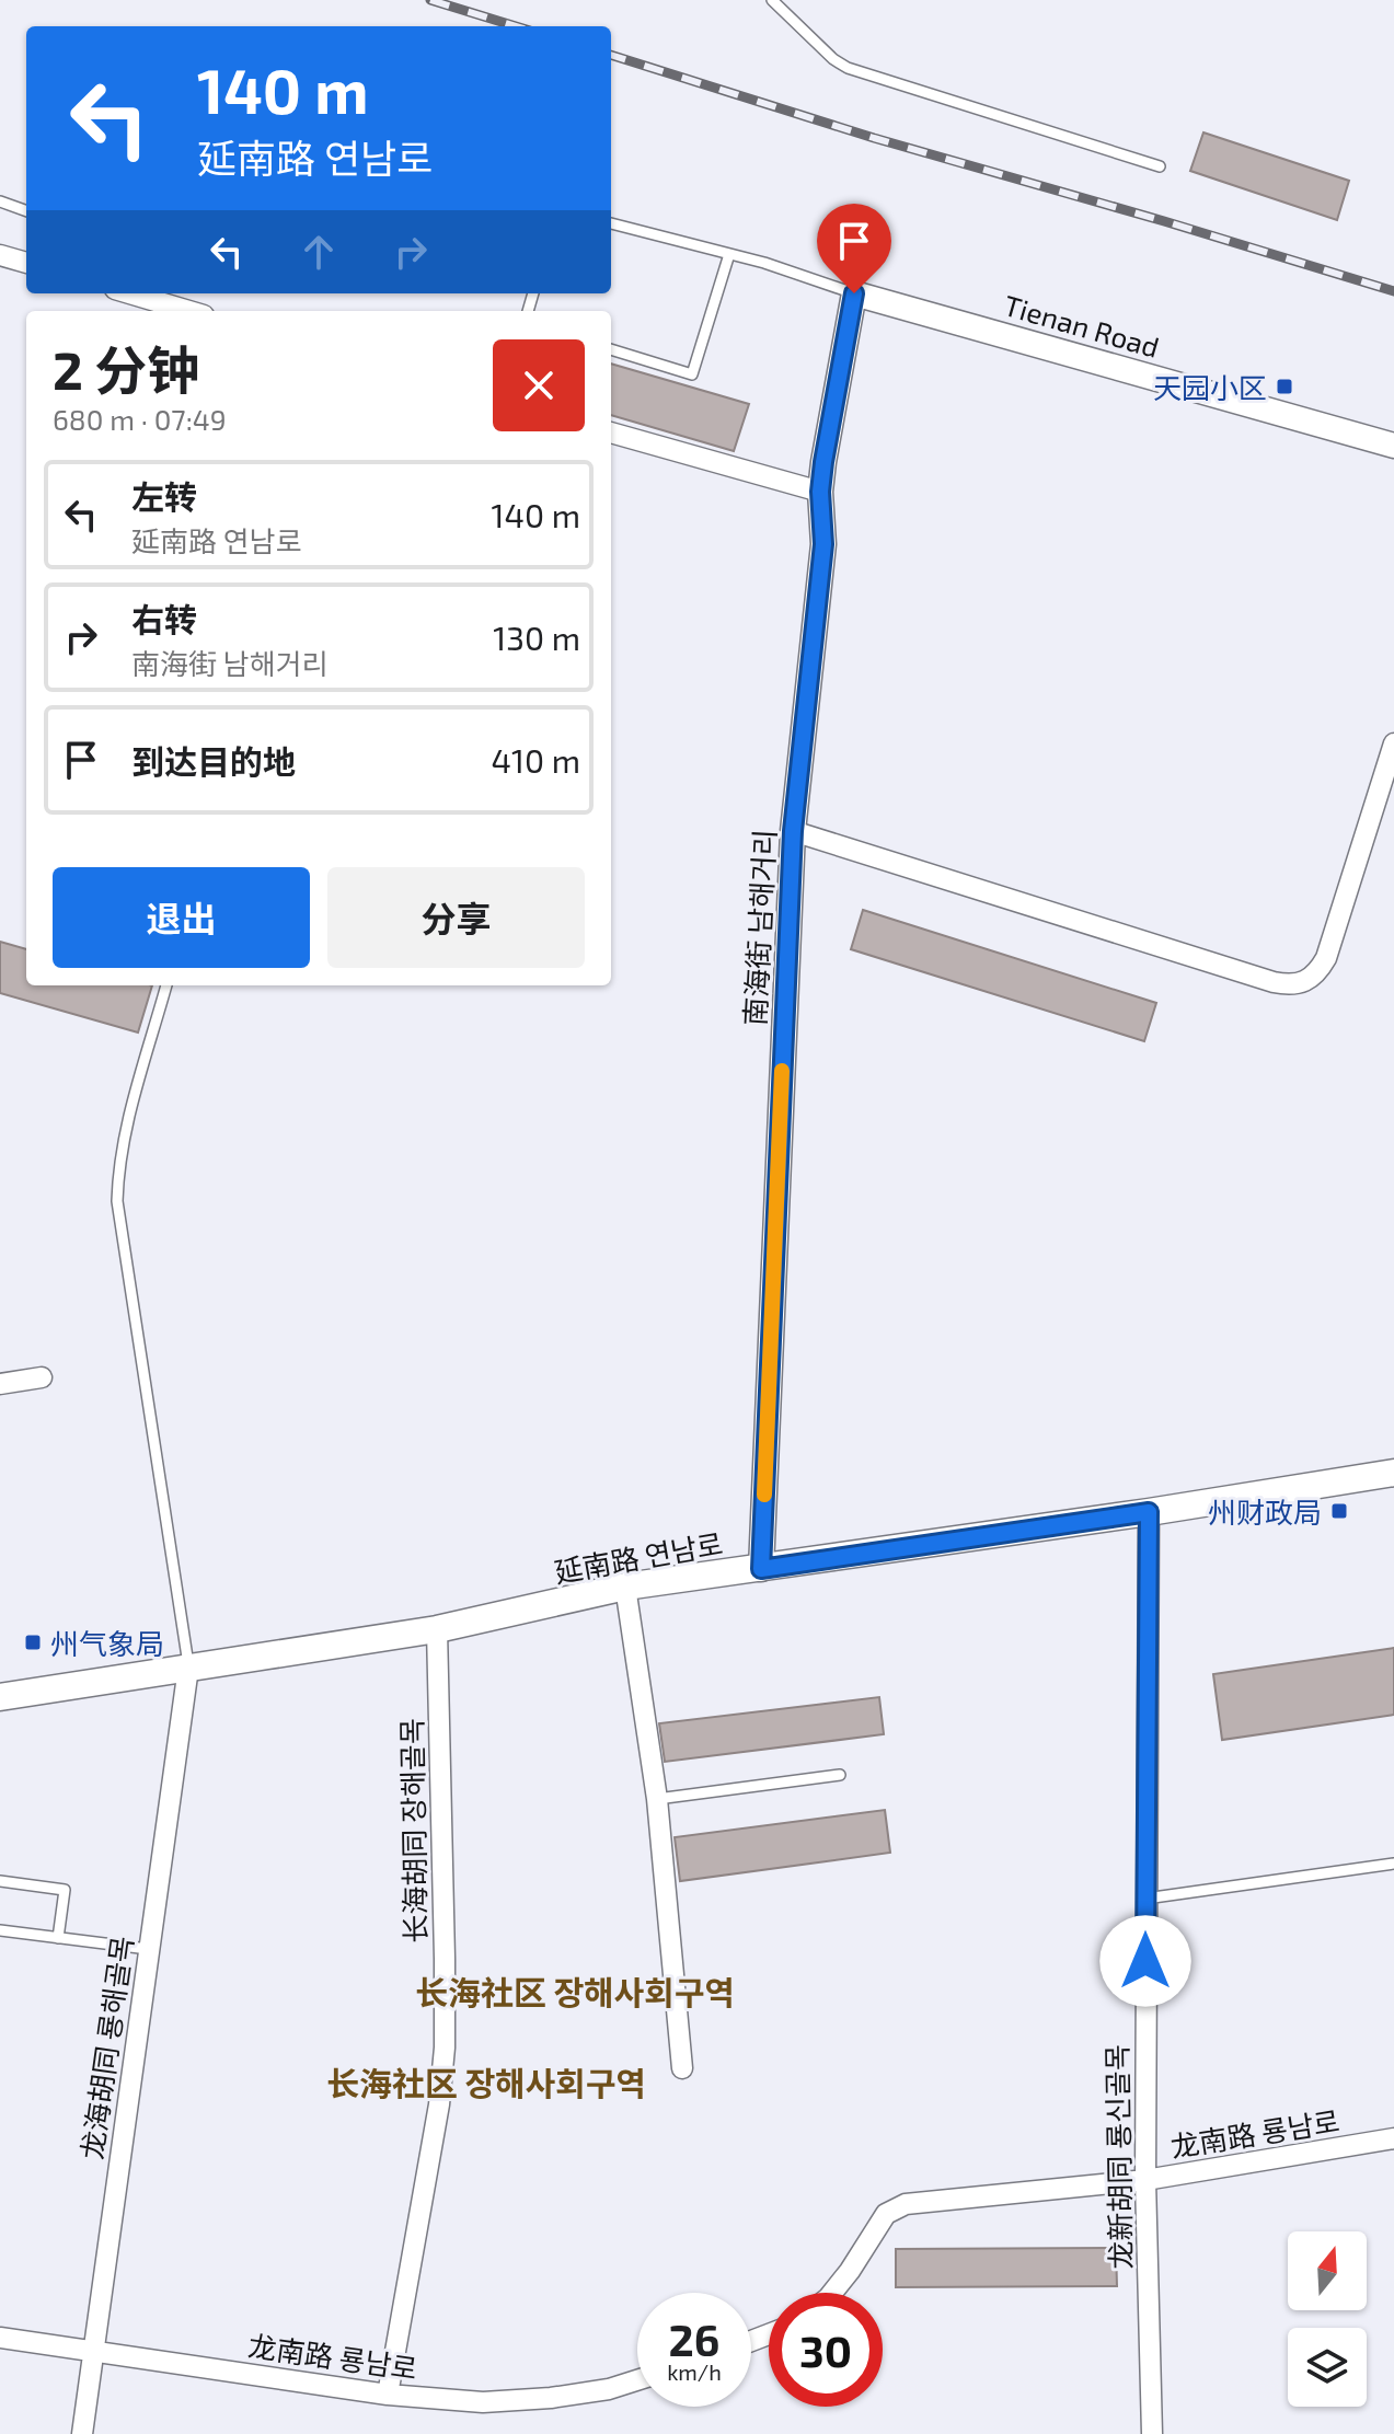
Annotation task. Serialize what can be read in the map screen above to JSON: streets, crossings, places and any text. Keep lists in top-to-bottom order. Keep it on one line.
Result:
{"streets":{"main road":["延南路 연남로"],"street":["Tienan Road","南海街 남해거리","长海胡同 장해골목","龙海胡同 룡해골목","龙南路 룡남로","龙新胡同 룡신골목"]},"crossings":[["Tienan Road","南海街 남해거리"],["南海街 남해거리","延南路 연남로"],["延南路 연남로","长海胡同 장해골목"],["延南路 연남로","龙海胡同 룡해골목"],["延南路 연남로","龙新胡同 룡신골목"],["长海胡同 장해골목","龙南路 룡남로"],["龙海胡同 룡해골목","龙南路 룡남로"],["龙南路 룡남로","龙新胡同 룡신골목"]],"districts":["长海社区 장해사회구역","长海社区 장해사회구역"],"places":{"transit":["天园小区","州财政局","州气象局"]},"north":"top","page":{"turn":["140 m","延南路 연남로"],"heading":["2 分钟","680 m · 07:49"],"list":[{"name":"左转","note":"延南路 연남로","value":"140 m"},{"name":"右转","note":"南海街 남해거리","value":"130 m"},{"name":"到达目的地","value":"410 m"}],"buttons":["退出","分享"],"speed":"26 km/h","limit":"30"}}
